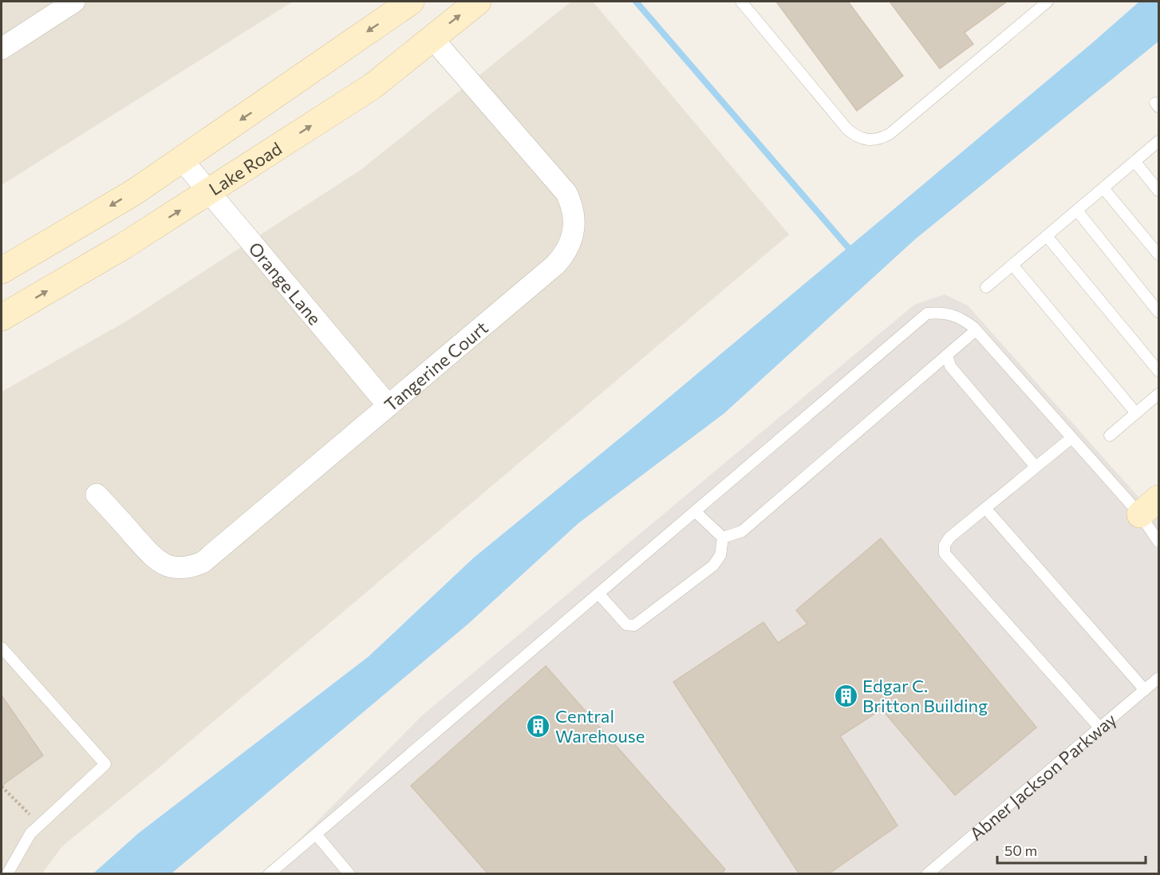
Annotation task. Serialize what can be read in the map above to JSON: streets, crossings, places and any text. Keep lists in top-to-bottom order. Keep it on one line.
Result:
{"streets":{"street":["Lake Road","Orange Lane","Tangerine Court"],"lane":["Abner Jackson Parkway"]},"crossings":[["Lake Road","Orange Lane"],["Lake Road","Tangerine Court"],["Orange Lane","Tangerine Court"]],"places":{"building":["Edgar C. Britton Building","Central Warehouse"]},"scale_bar":"50 m"}
